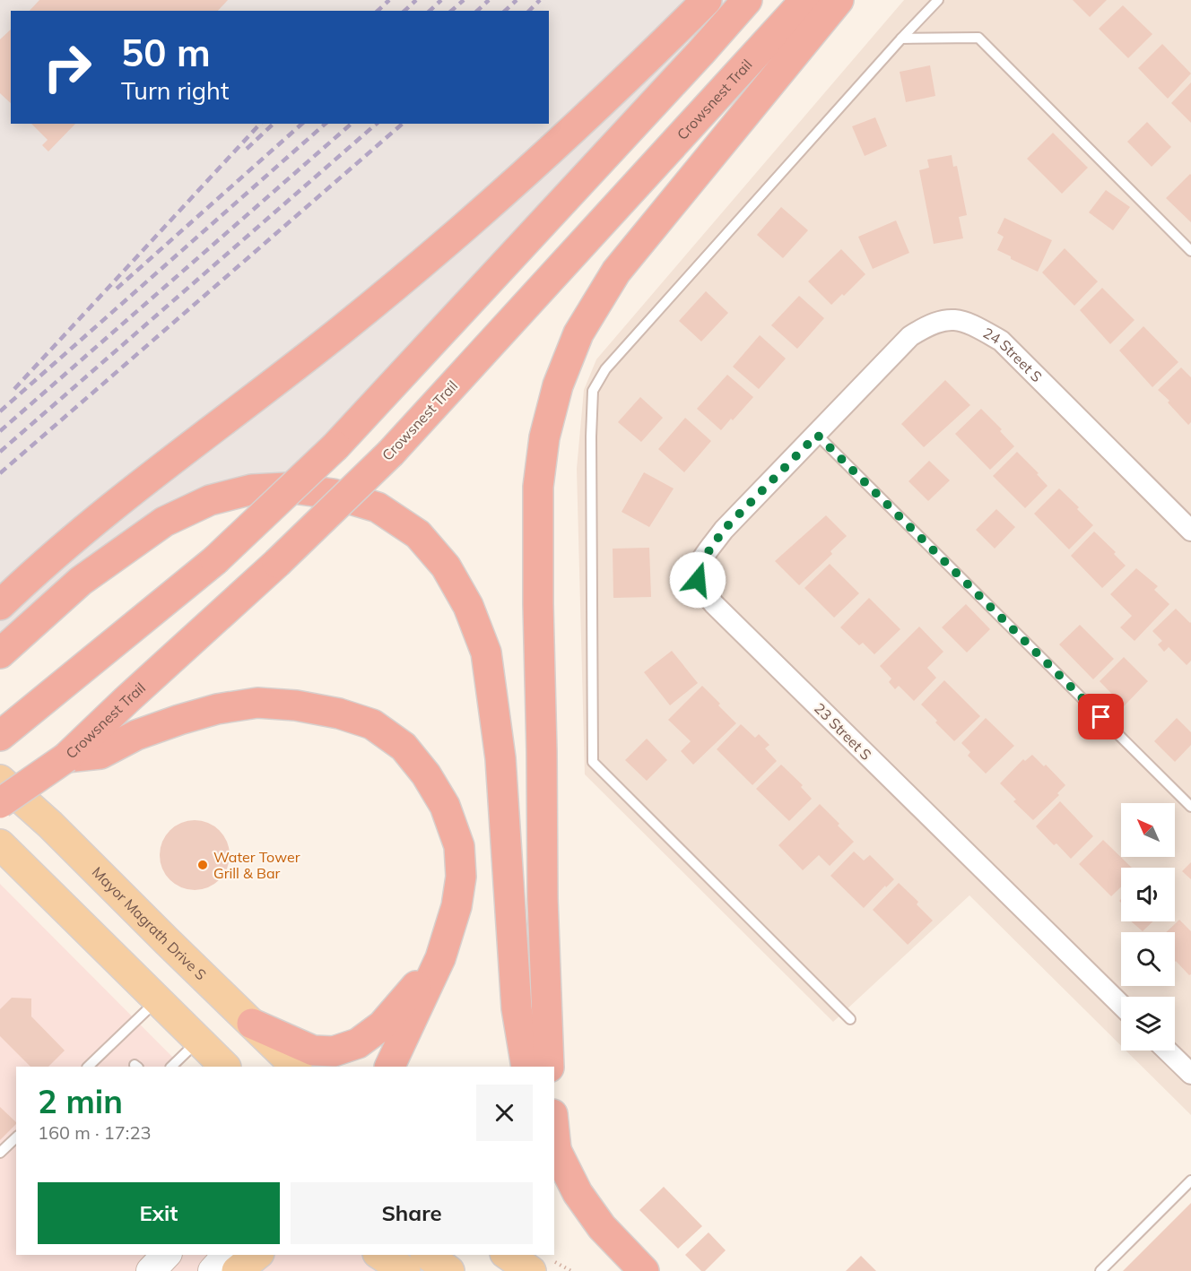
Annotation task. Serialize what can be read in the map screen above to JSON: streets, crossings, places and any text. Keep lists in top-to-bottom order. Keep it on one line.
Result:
{"streets":{"highway":["Crowsnest Trail"],"main road":["Mayor Magrath Drive S"],"street":["24 Street S","23 Street S"]},"crossings":[["24 Street S","23 Street S"]],"places":["Water Tower Grill & Bar"],"north":"top left","page":{"turn":["50 m","Turn right"],"heading":["2 min","160 m · 17:23"],"buttons":["Exit","Share"]}}
